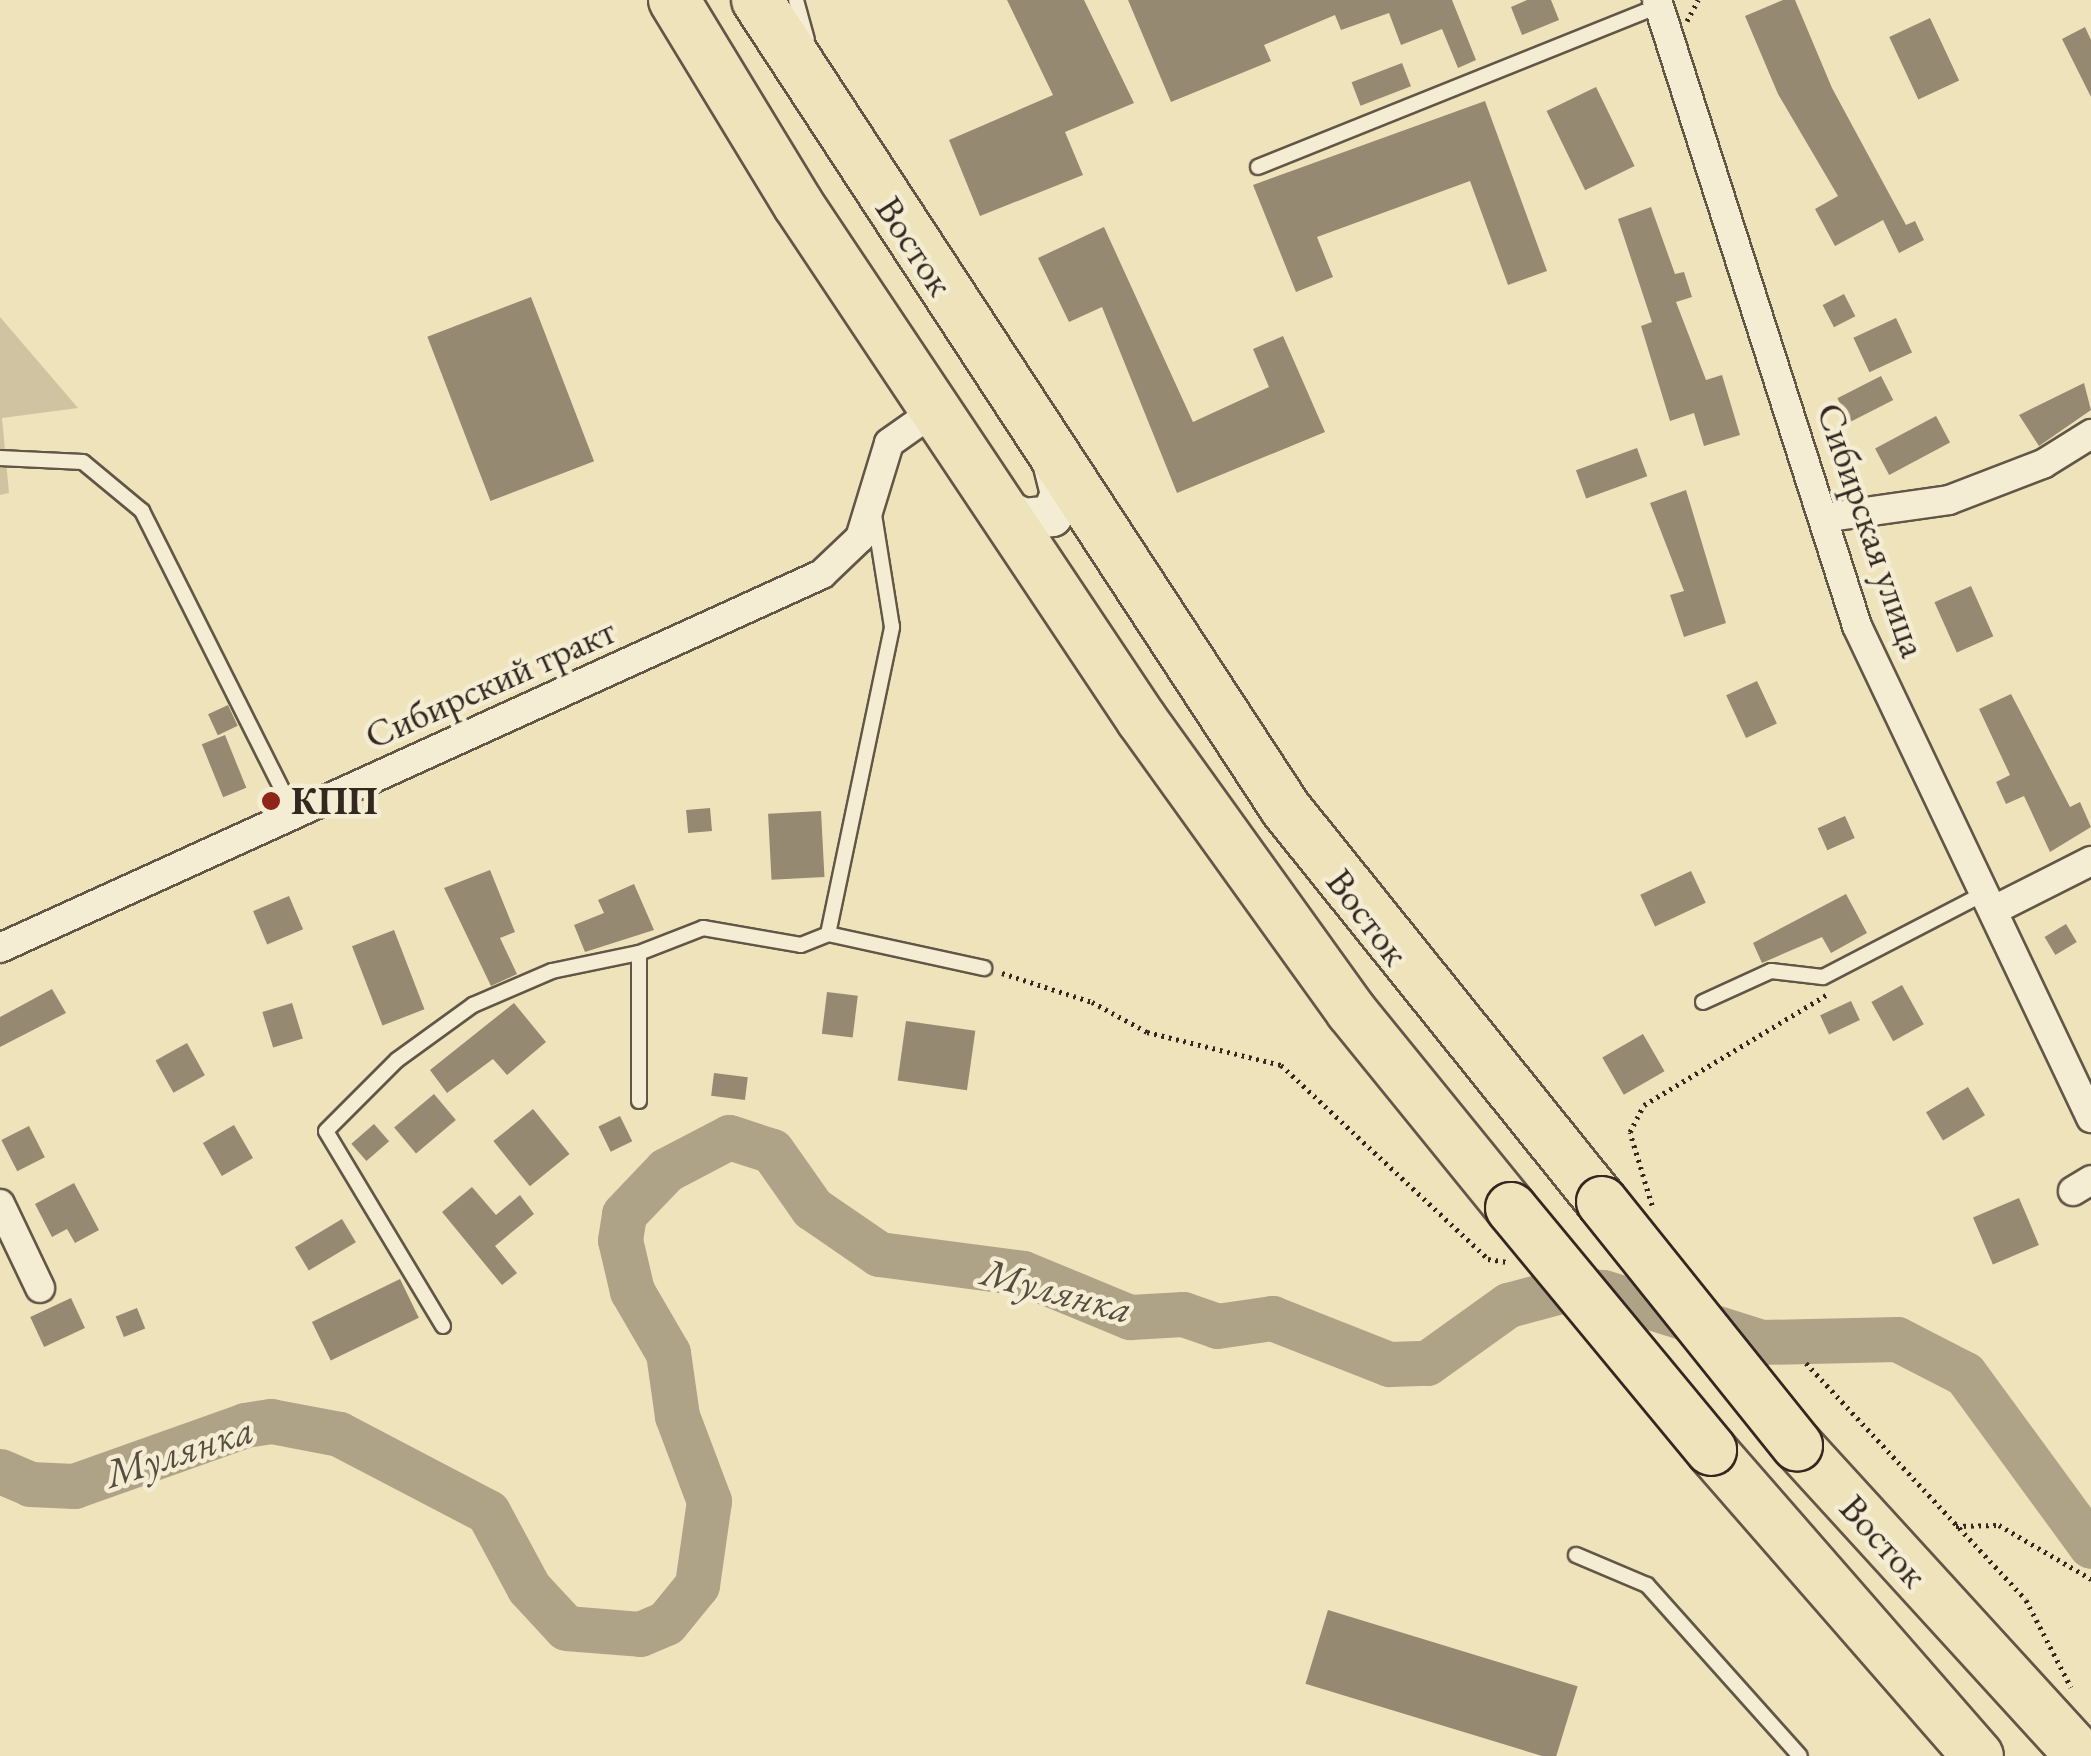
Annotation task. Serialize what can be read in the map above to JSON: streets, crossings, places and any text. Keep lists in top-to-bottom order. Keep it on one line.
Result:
{"streets":{"highway":["Восток"],"street":["Сибирская улица","Сибирский тракт"]},"crossings":[["Восток","Сибирский тракт"]],"water":["Мулянка"],"places":["КПП"]}
